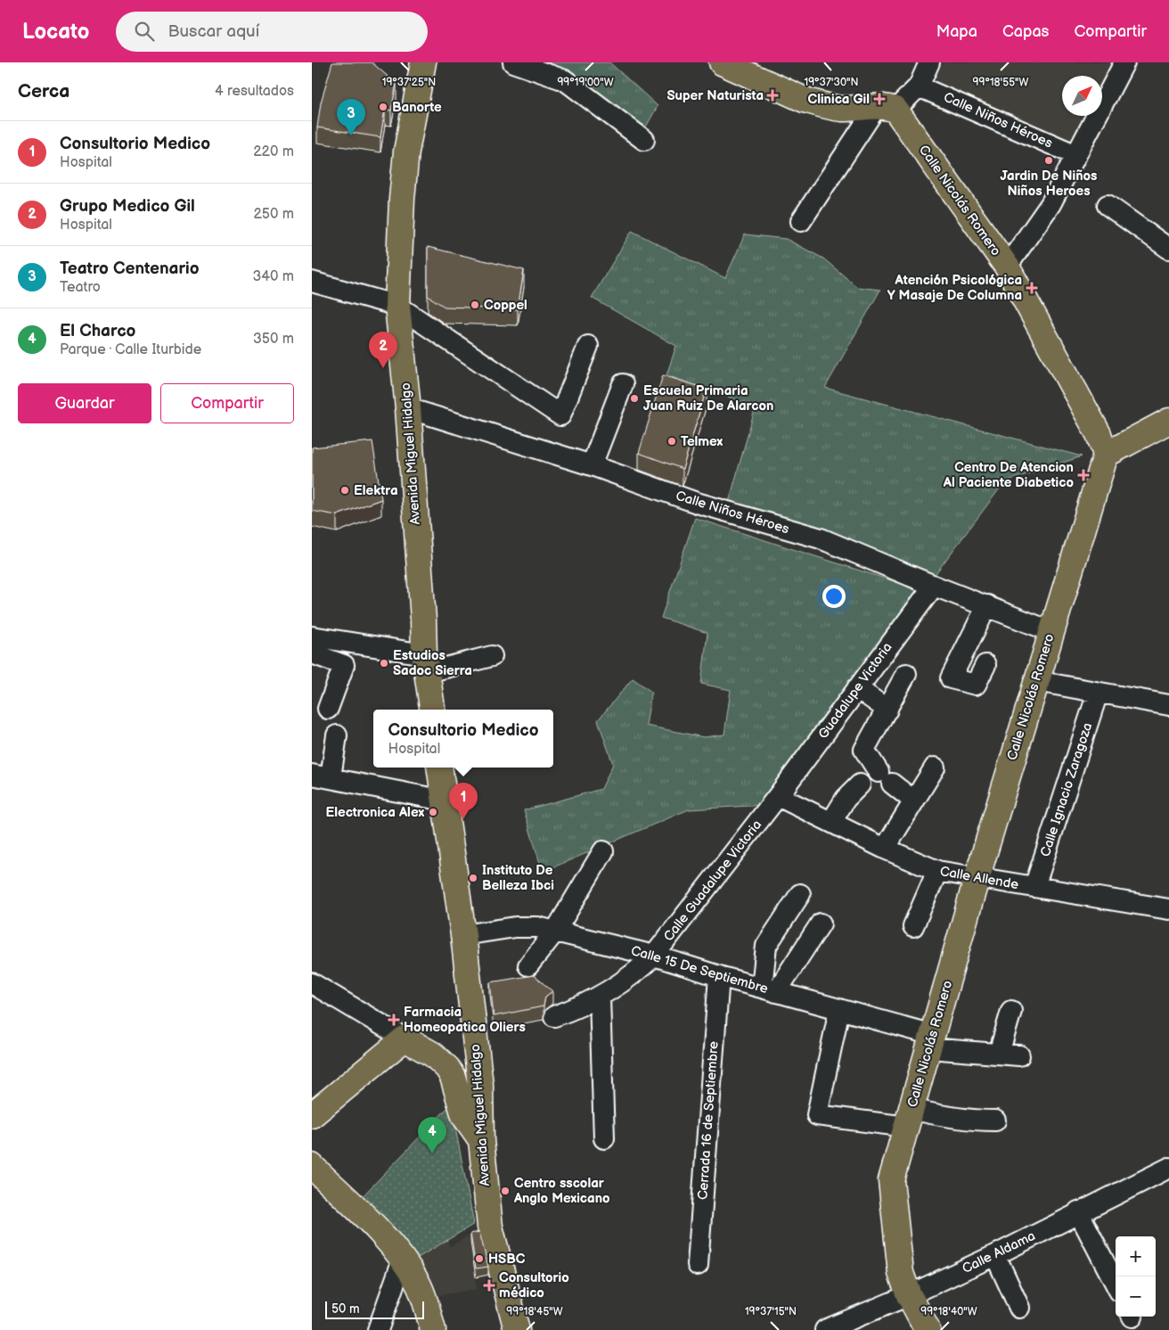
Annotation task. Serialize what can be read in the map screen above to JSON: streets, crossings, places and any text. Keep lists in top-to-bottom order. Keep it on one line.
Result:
{"streets":{"main road":["Calle Nicolás Romero","Avenida Miguel Hidalgo"],"street":["Calle Niños Héroes","Guadalupe Victoria","Calle Ignacio Zaragoza","Calle Allende","Calle Guadalupe Victoria","Calle 15 De Septiembre","Cerrada 16 de Septiembre","Calle Aldama"]},"crossings":[["Calle Niños Héroes","Calle Nicolás Romero"],["Calle Niños Héroes","Avenida Miguel Hidalgo"],["Calle Niños Héroes","Guadalupe Victoria"],["Calle Nicolás Romero","Calle Allende"],["Calle Nicolás Romero","Calle 15 De Septiembre"],["Calle Nicolás Romero","Calle Aldama"],["Avenida Miguel Hidalgo","Calle 15 De Septiembre"],["Guadalupe Victoria","Calle Allende"],["Guadalupe Victoria","Calle Guadalupe Victoria"],["Calle Ignacio Zaragoza","Calle Allende"],["Calle Allende","Calle Guadalupe Victoria"],["Calle Guadalupe Victoria","Calle 15 De Septiembre"],["Calle 15 De Septiembre","Cerrada 16 de Septiembre"]],"places":{"health":["Super Naturista","Clinica Gil","Atención Psicológica Y Masaje De Columna","Centro De Atencion Al Paciente Diabetico","Farmacia Homeopatica Oliers","Consultorio médico"],"other":["Banorte","Jardin De Niños Niños Heroes","Coppel","Escuela Primaria Juan Ruiz De Alarcon","Telmex","Elektra","Estudios Sadoc Sierra","Electronica Alex","Instituto De Belleza Ibci","Centro sscolar Anglo Mexicano","HSBC"]},"scale_bar":"50 m","north":"top right","page":{"header":"Locato","search":"Buscar aquí","nav":["Mapa","Capas","Compartir"],"heading":["Cerca","4 resultados"],"pins":["3","2","1","4"],"list":[{"mark":"1","name":"Consultorio Medico","note":"Hospital","value":"220 m"},{"mark":"2","name":"Grupo Medico Gil","note":"Hospital","value":"250 m"},{"mark":"3","name":"Teatro Centenario","note":"Teatro","value":"340 m"},{"mark":"4","name":"El Charco","note":"Parque · Calle Iturbide","value":"350 m"}],"buttons":["Guardar","Compartir"],"popup":["Consultorio Medico","Hospital"],"map_buttons":["+","−"],"scale":"50 m"},"coordinates":["99°19'00\"W","99°18'55\"W","19°37'25\"N","19°37'30\"N","19°37'15\"N","99°18'45\"W","99°18'40\"W"]}
